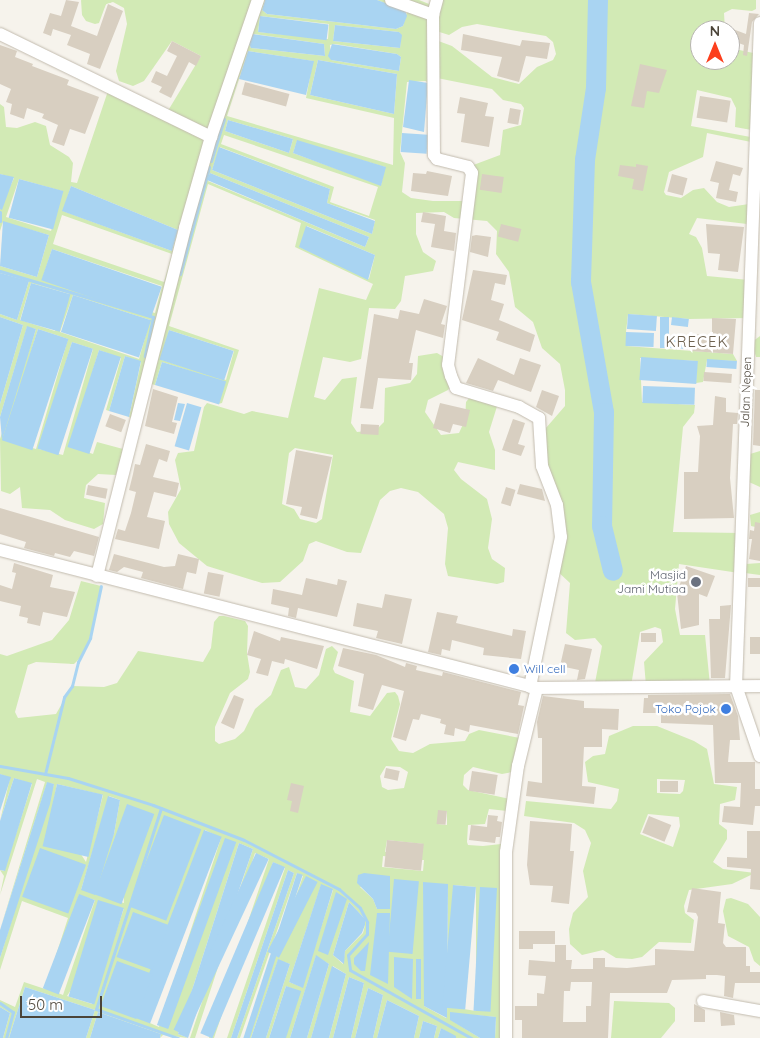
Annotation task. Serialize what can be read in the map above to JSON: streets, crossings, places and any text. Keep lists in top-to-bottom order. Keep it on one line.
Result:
{"streets":{"street":["Jalan Nepen"]},"districts":["KRECEK"],"places":["Masjid Jami Mutiaa","Will cell","Toko Pojok"],"scale_bar":"50 m","north":"top"}
